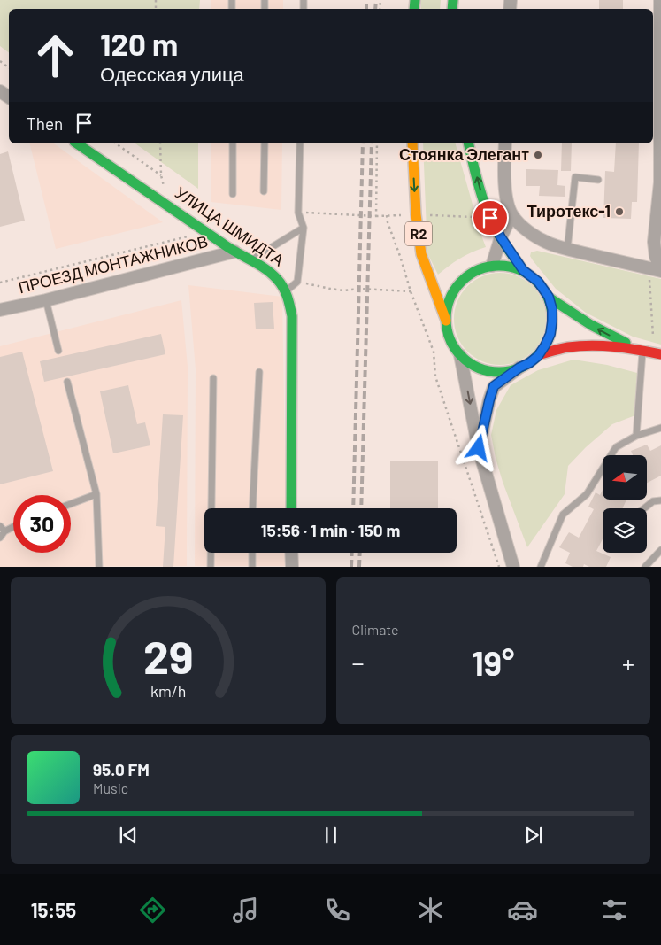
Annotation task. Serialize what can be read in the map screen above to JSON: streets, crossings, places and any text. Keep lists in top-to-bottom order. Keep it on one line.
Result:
{"streets":{"main road":["УЛИЦА ШМИДТА","R2"],"street":["ПРОЕЗД МОНТАЖНИКОВ"]},"crossings":[["УЛИЦА ШМИДТА","ПРОЕЗД МОНТАЖНИКОВ"]],"places":["Стоянка Элегант","Тиротекс-1"],"north":"left","page":{"turn":["120 m","Одесская улица"],"then":"Then","limit":"30","trip":"15:56 · 1 min · 150 m","tile":"Climate","heat":["−","19°","+"],"song":["95.0 FM","Music"],"tabs":"15:55","gauge":["29","km/h"]}}
